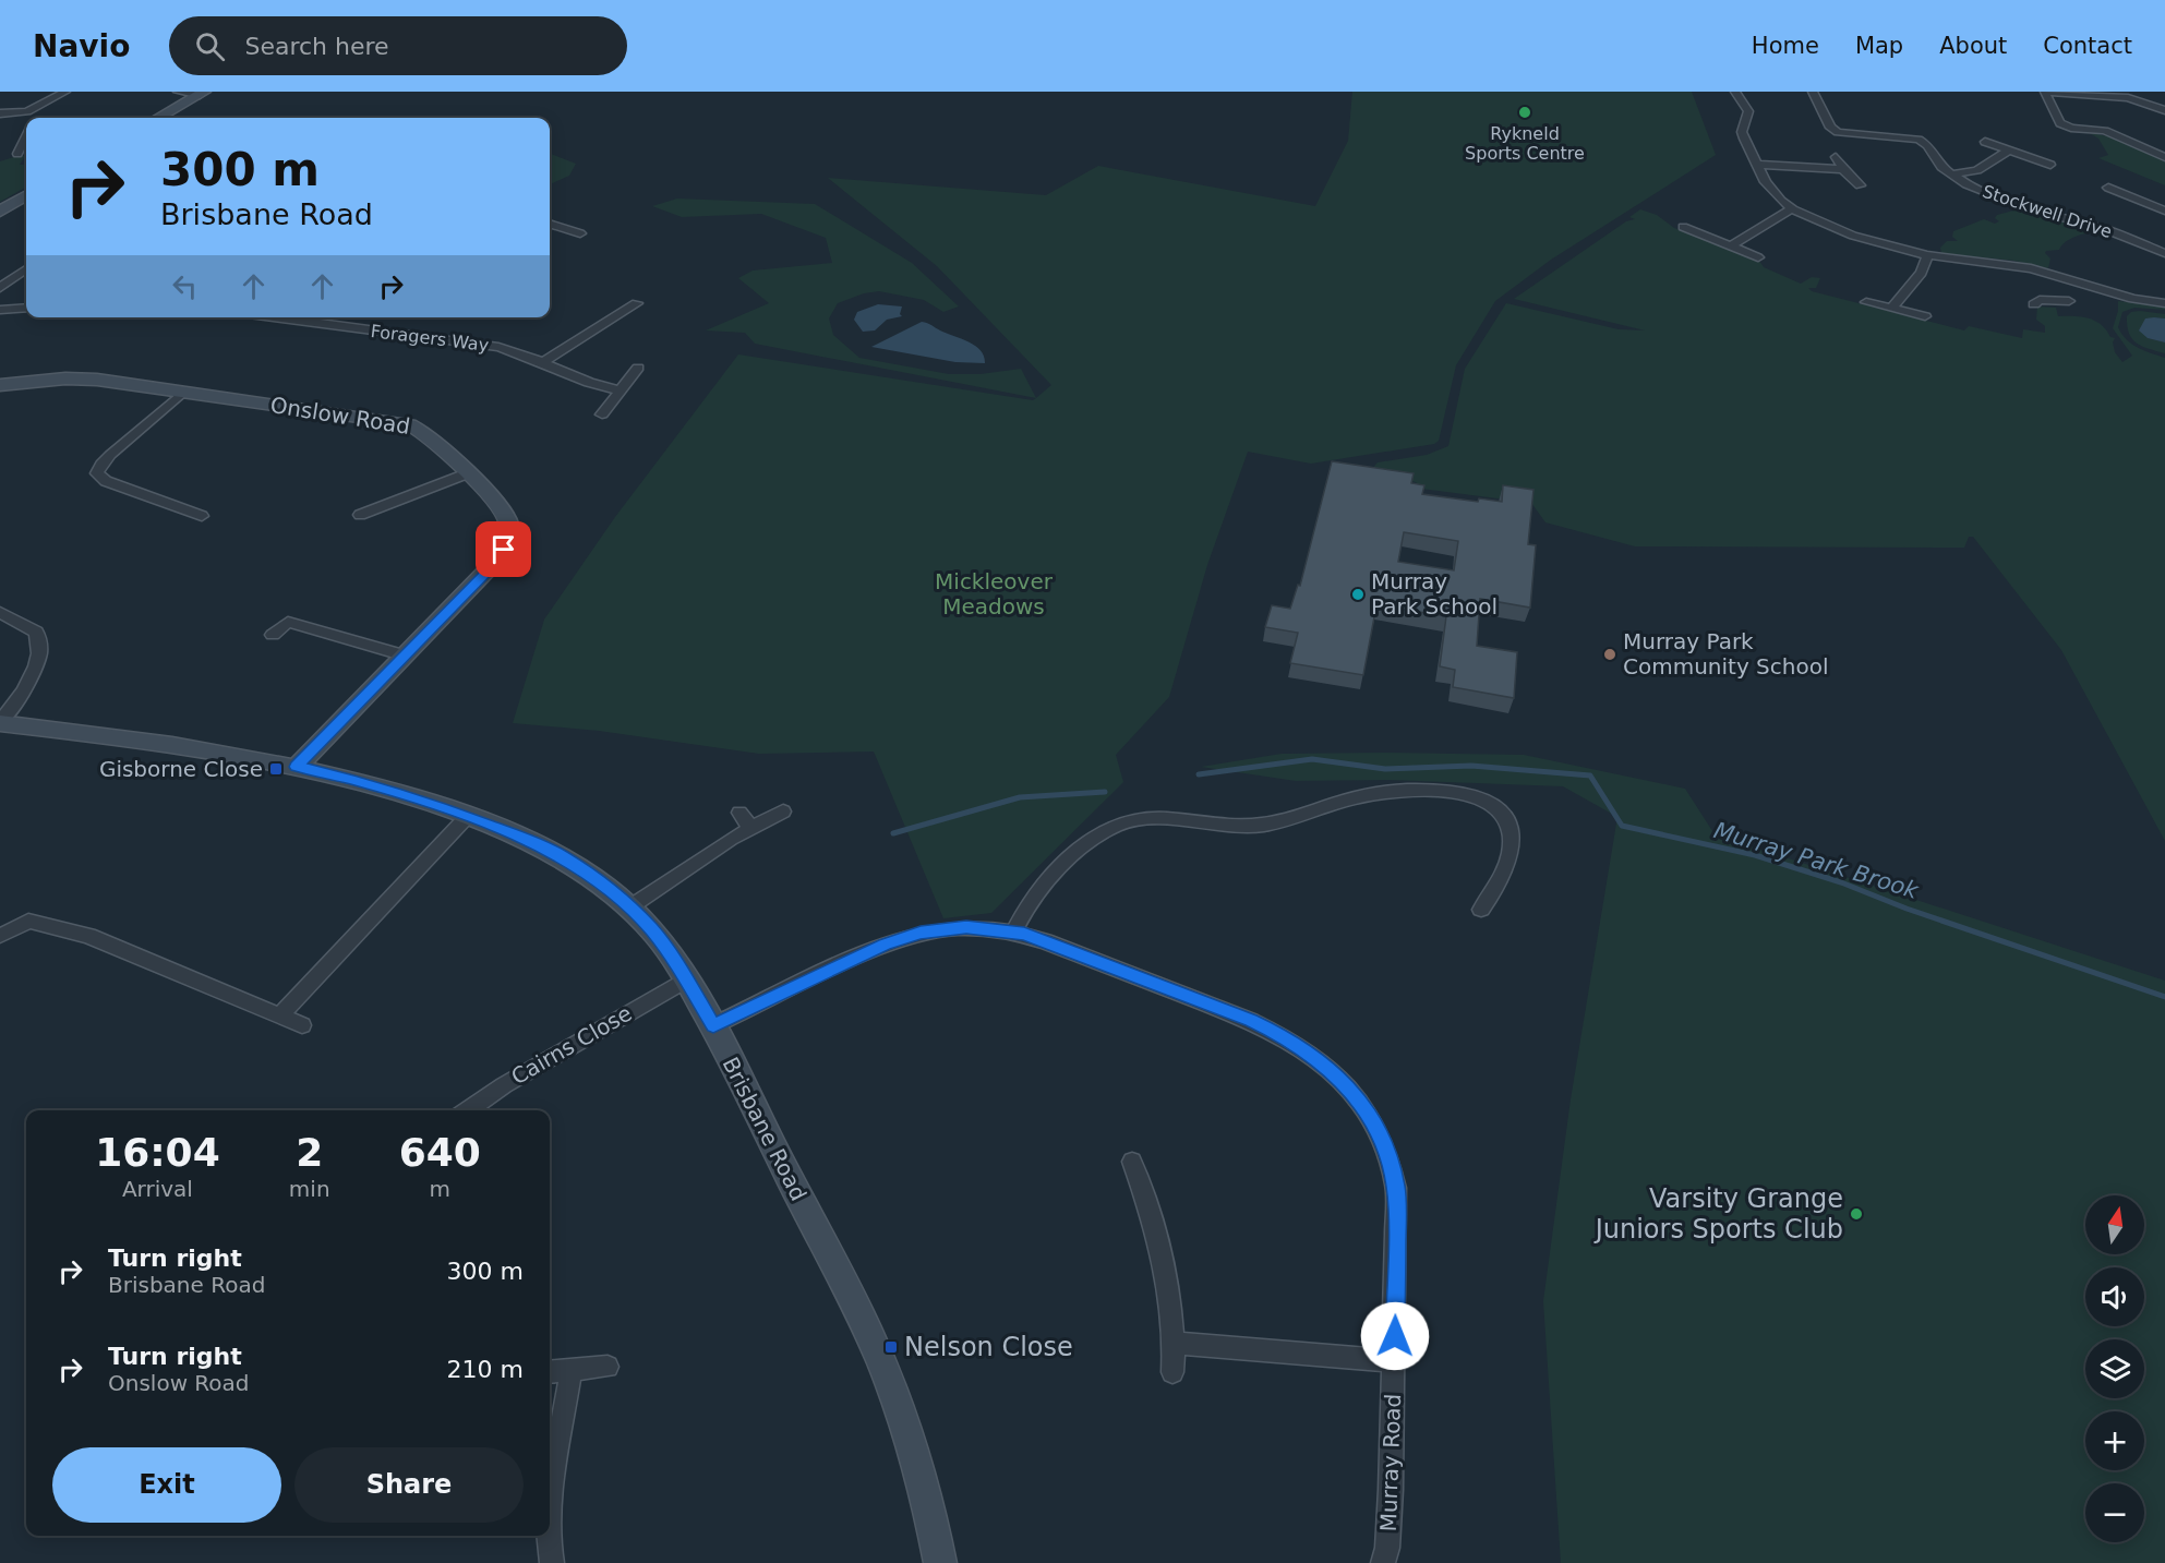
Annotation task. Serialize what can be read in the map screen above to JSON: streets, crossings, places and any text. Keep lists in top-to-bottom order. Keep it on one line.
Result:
{"streets":{"street":["Stockwell Drive","Foragers Way","Onslow Road","Cairns Close","Brisbane Road","Murray Road"]},"crossings":[["Onslow Road","Brisbane Road"],["Cairns Close","Brisbane Road"],["Brisbane Road","Murray Road"]],"water":["Murray Park Brook"],"parks":["Mickleover Meadows"],"places":{"other":["Rykneld Sports Centre","Murray Park School","Murray Park Community School","Varsity Grange Juniors Sports Club"],"transit":["Gisborne Close","Nelson Close"]},"north":"top","page":{"header":"Navio","search":"Search here","nav":["Home","Map","About","Contact"],"turn":["300 m","Brisbane Road"],"eta":["16:04","Arrival","2","min","640","m"],"map_buttons":["+","−"],"list":[{"name":"Turn right","note":"Brisbane Road","value":"300 m"},{"name":"Turn right","note":"Onslow Road","value":"210 m"}],"buttons":["Exit","Share"]}}
